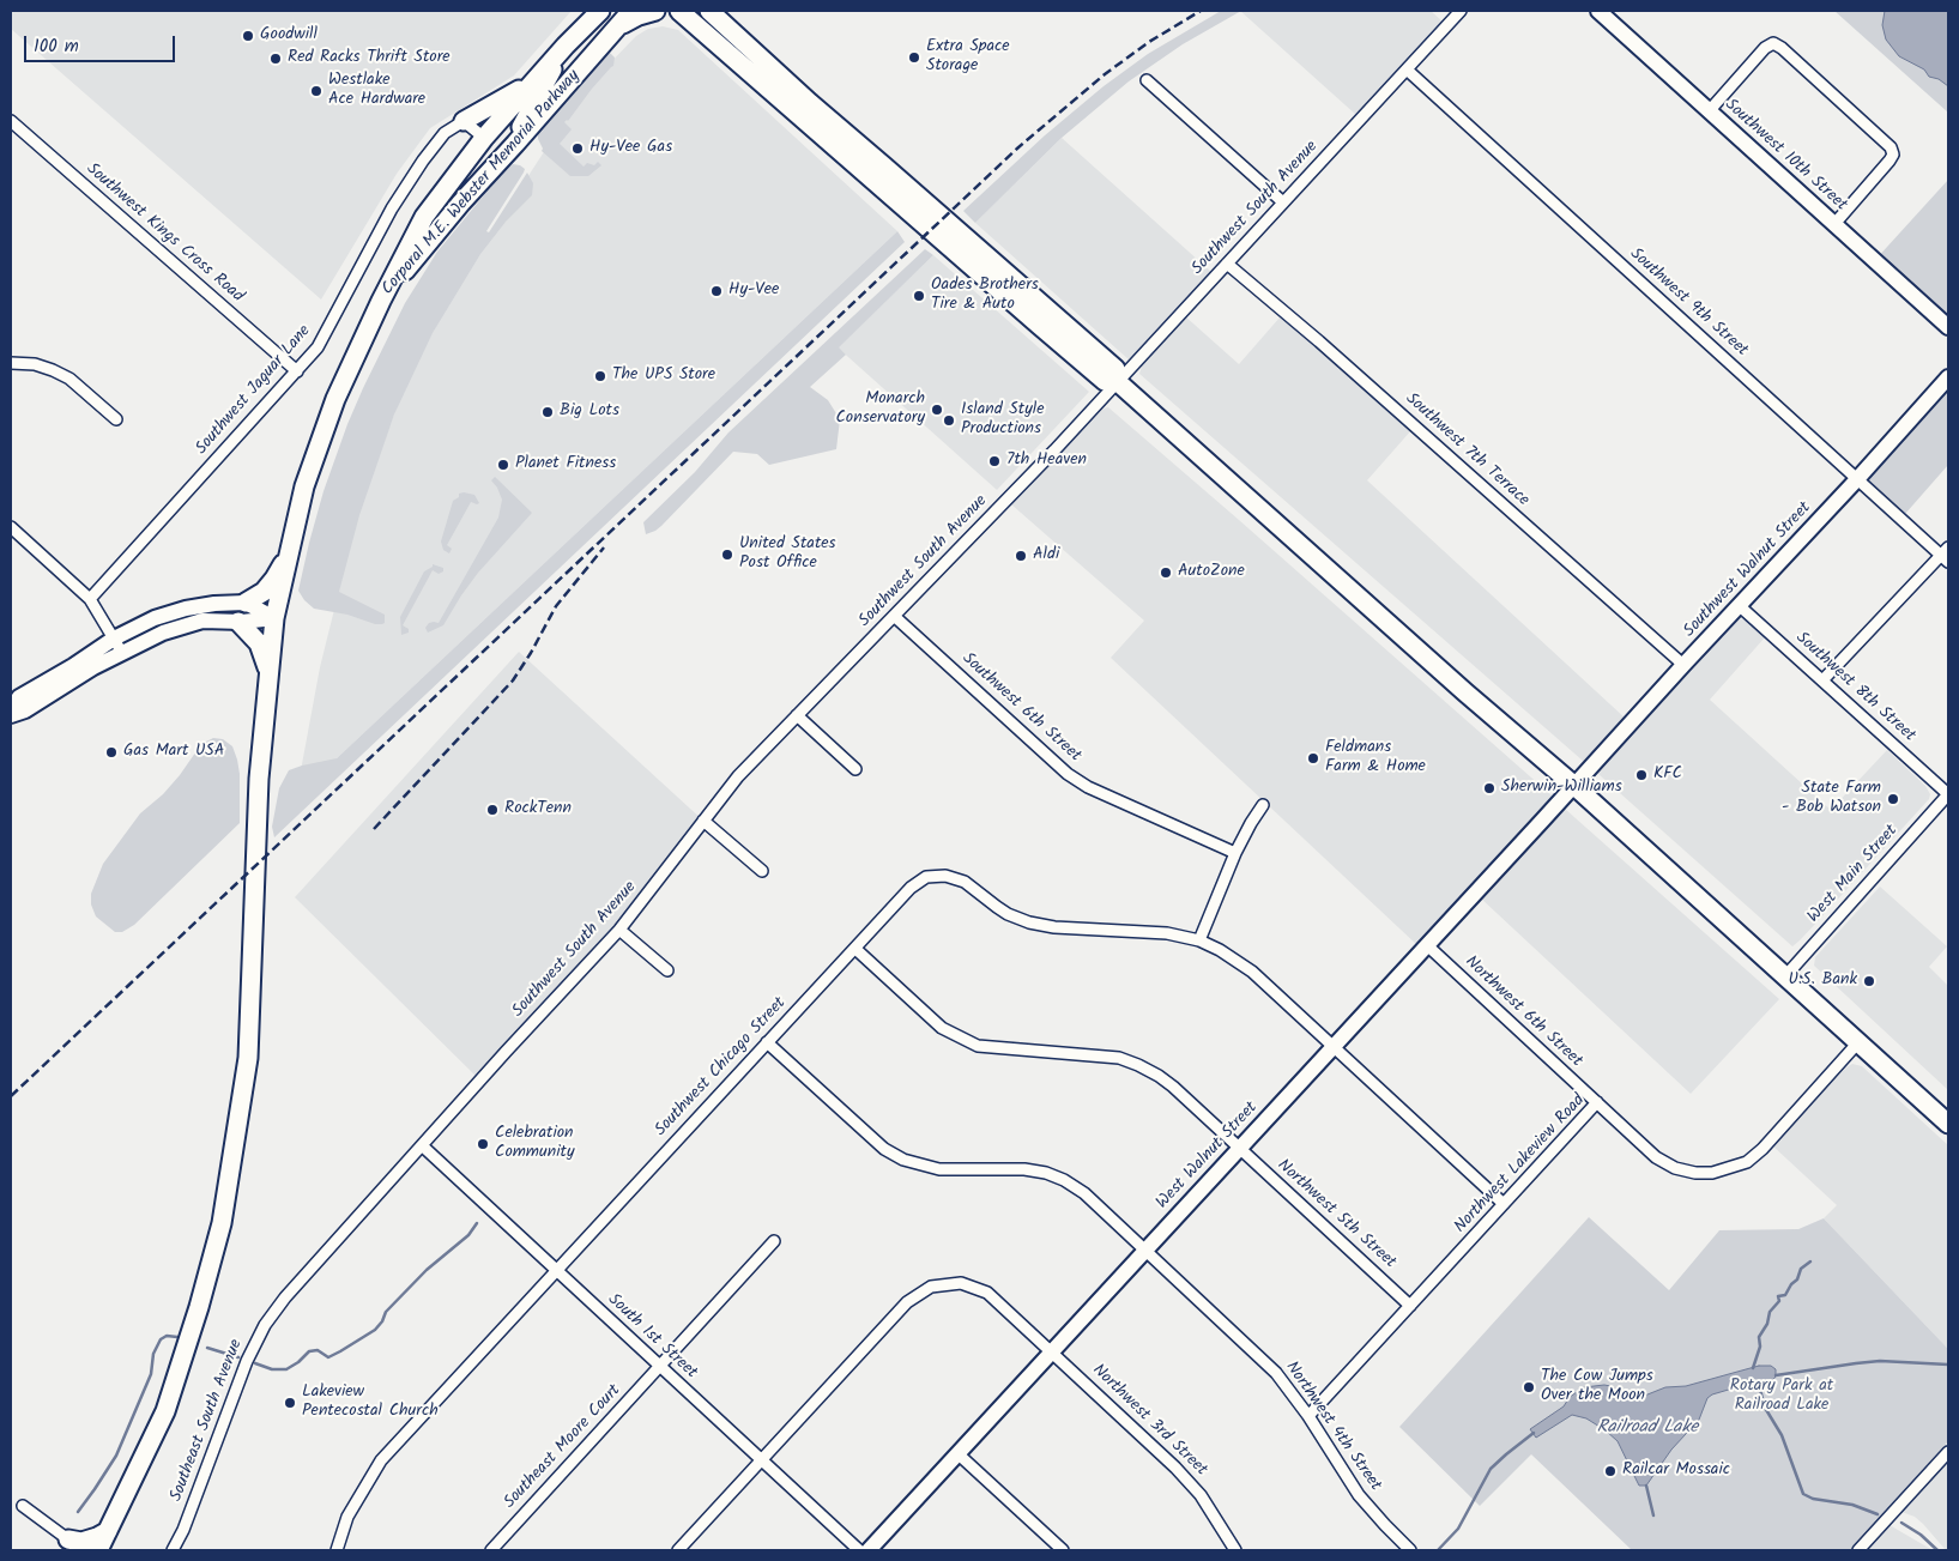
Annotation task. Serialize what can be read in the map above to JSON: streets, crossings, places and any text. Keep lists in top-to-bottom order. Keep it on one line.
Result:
{"streets":{"main road":["Corporal M.E. Webster Memorial Parkway"],"street":["Southwest 10th Street","Southwest South Avenue","Southwest Kings Cross Road","Southwest 9th Street","Southwest Jaguar Lane","Southwest 7th Terrace","Southwest Walnut Street","Southwest 8th Street","Southwest 6th Street","West Main Street","Northwest 6th Street","Southwest Chicago Street","West Walnut Street","Northwest Lakeview Road","Northwest 5th Street","South 1st Street","Southeast South Avenue","Northwest 3rd Street","Northwest 4th Street","Southeast Moore Court"]},"crossings":[["Southwest South Avenue","Southwest 9th Street"],["Southwest South Avenue","Southwest 7th Terrace"],["Southwest South Avenue","Southwest 6th Street"],["Southwest South Avenue","South 1st Street"],["Southwest South Avenue","Southeast South Avenue"],["Southwest Kings Cross Road","Southwest Jaguar Lane"],["Southwest 9th Street","Southwest Walnut Street"],["Southwest 7th Terrace","Southwest Walnut Street"],["Southwest Walnut Street","Southwest 8th Street"],["Southwest Walnut Street","West Walnut Street"],["Southwest 8th Street","West Main Street"],["Northwest 6th Street","West Walnut Street"],["Northwest 6th Street","Northwest Lakeview Road"],["Southwest Chicago Street","Northwest 5th Street"],["Southwest Chicago Street","South 1st Street"],["Southwest Chicago Street","Northwest 4th Street"],["West Walnut Street","Northwest 5th Street"],["West Walnut Street","Northwest 3rd Street"],["West Walnut Street","Northwest 4th Street"],["Northwest Lakeview Road","Northwest 5th Street"],["Northwest Lakeview Road","Northwest 4th Street"],["South 1st Street","Southeast South Avenue"],["South 1st Street","Northwest 3rd Street"],["South 1st Street","Southeast Moore Court"]],"water":["Railroad Lake"],"parks":["Rotary Park at Railroad Lake"],"places":["Goodwill","Extra Space Storage","Red Racks Thrift Store","Westlake Ace Hardware","Hy-Vee Gas","Hy-Vee","Oades Brothers Tire & Auto","The UPS Store","Monarch Conservatory","Big Lots","Island Style Productions","7th Heaven","Planet Fitness","United States Post Office","Aldi","AutoZone","Gas Mart USA","Feldmans Farm & Home","KFC","Sherwin-Williams","State Farm - Bob Watson","RockTenn","U.S. Bank","Celebration Community","The Cow Jumps Over the Moon","Lakeview Pentecostal Church","Railcar Mossaic"],"scale_bar":"100 m"}
